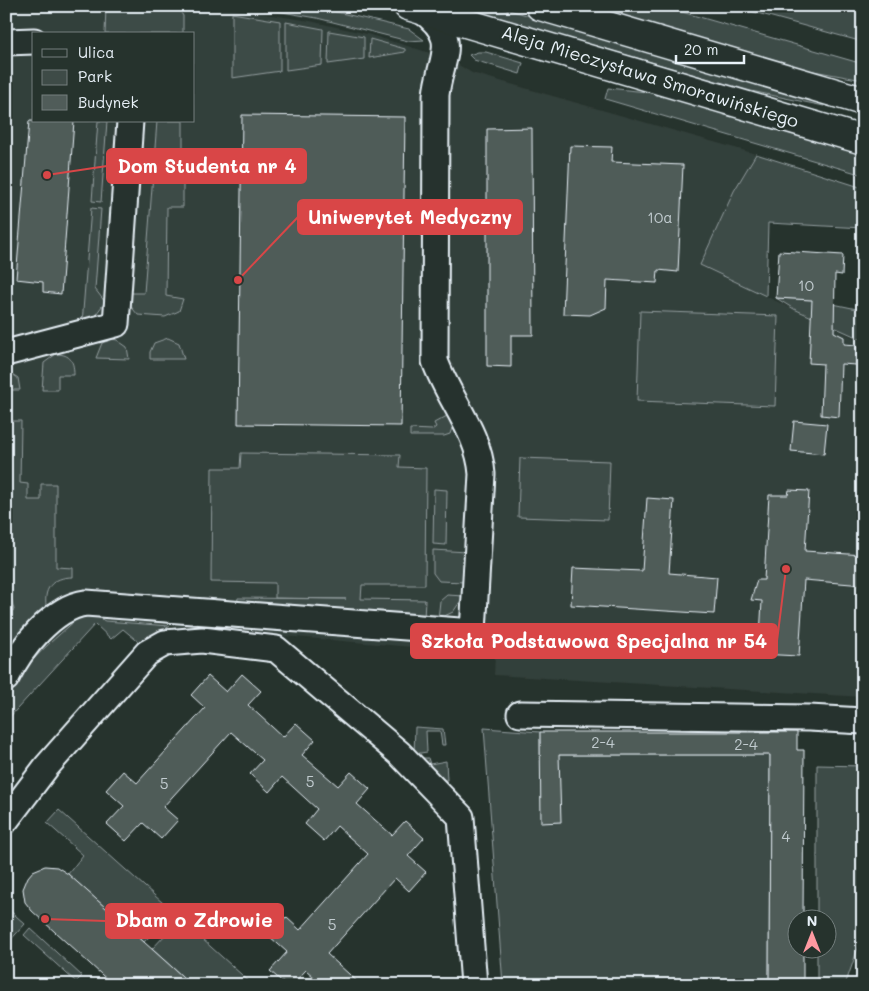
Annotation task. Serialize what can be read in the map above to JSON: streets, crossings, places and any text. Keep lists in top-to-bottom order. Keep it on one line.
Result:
{"streets":{"main road":["Aleja Mieczysława Smorawińskiego"]},"places":["Dom Studenta nr 4","Uniwerytet Medyczny","Szkoła Podstawowa Specjalna nr 54","Dbam o Zdrowie"],"house_numbers":["10a","10","2-4","2-4","5","5","4","5"],"legend":["Ulica","Park","Budynek"],"scale_bar":"20 m","north":"top"}
